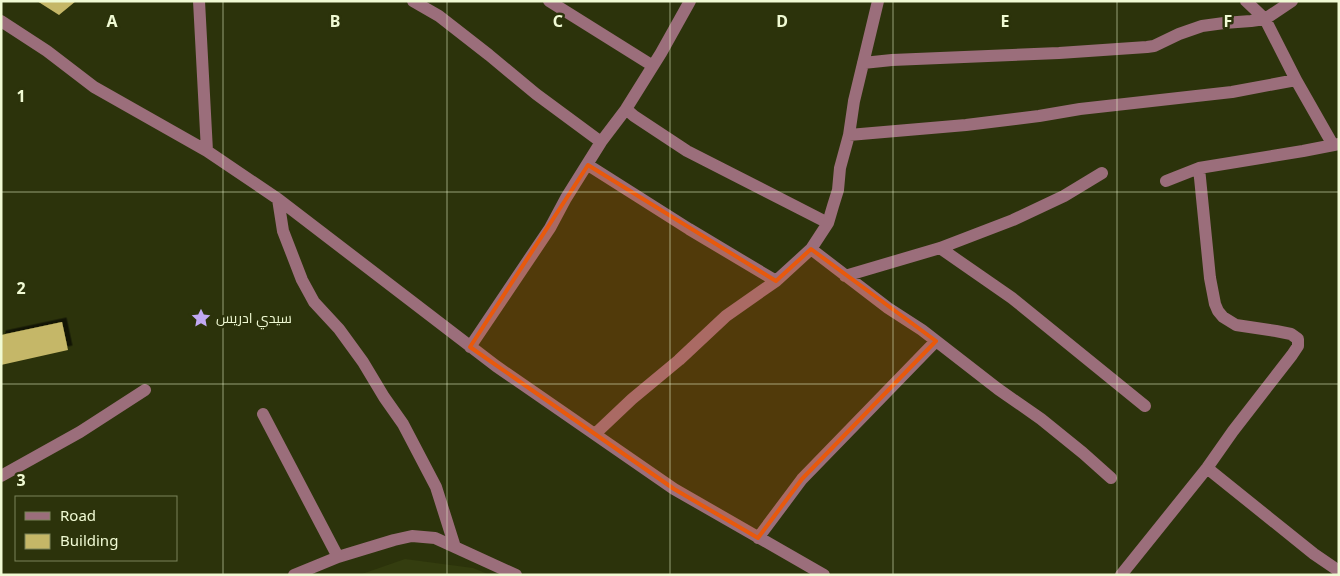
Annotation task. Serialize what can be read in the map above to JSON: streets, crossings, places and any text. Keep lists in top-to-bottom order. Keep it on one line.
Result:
{"places":{"place":["سيدي ادريس"]},"legend":["Road","Building"],"grid":{"columns":["A","B","C","D","E","F"],"rows":["1","2","3"]}}
